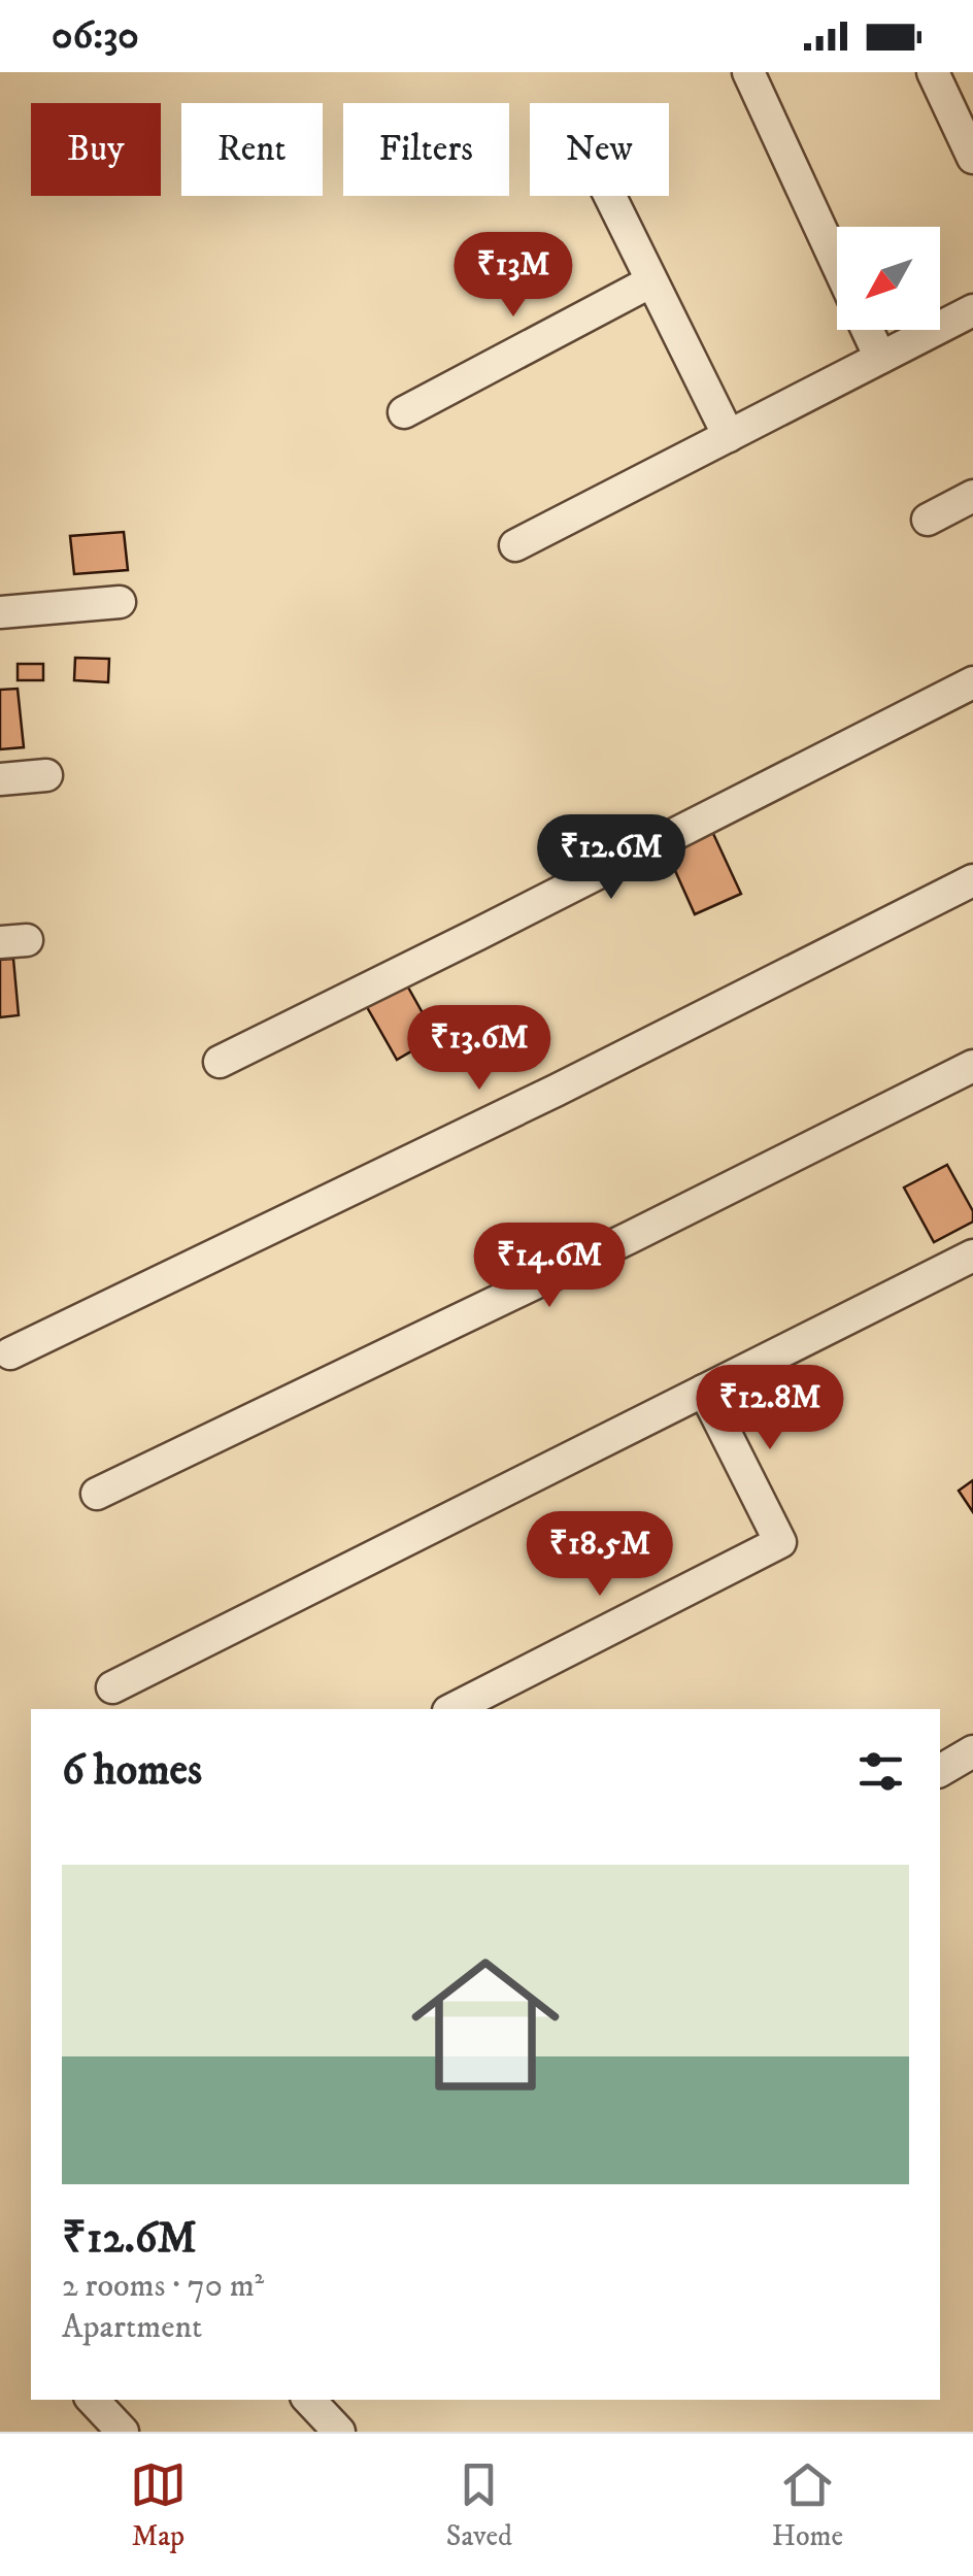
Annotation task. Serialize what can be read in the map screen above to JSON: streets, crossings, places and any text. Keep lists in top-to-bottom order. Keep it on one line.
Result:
{"north":"bottom left","page":{"status":"06:30","chip":["Buy","Rent","Filters","New"],"price":["₹13M","₹12.6M","₹13.6M","₹14.6M","₹12.8M","₹18.5M"],"heading":"6 homes","list":[{"name":"₹12.6M","note":"2 rooms · 70 m² · Apartment"}],"tabs":["Map","Saved","Home"]}}
